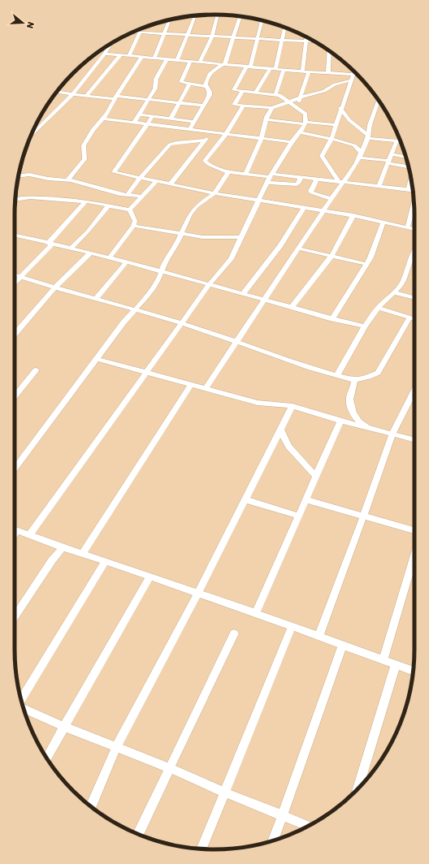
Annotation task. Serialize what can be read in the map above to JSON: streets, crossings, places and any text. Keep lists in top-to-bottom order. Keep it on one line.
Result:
{"north":"right"}
